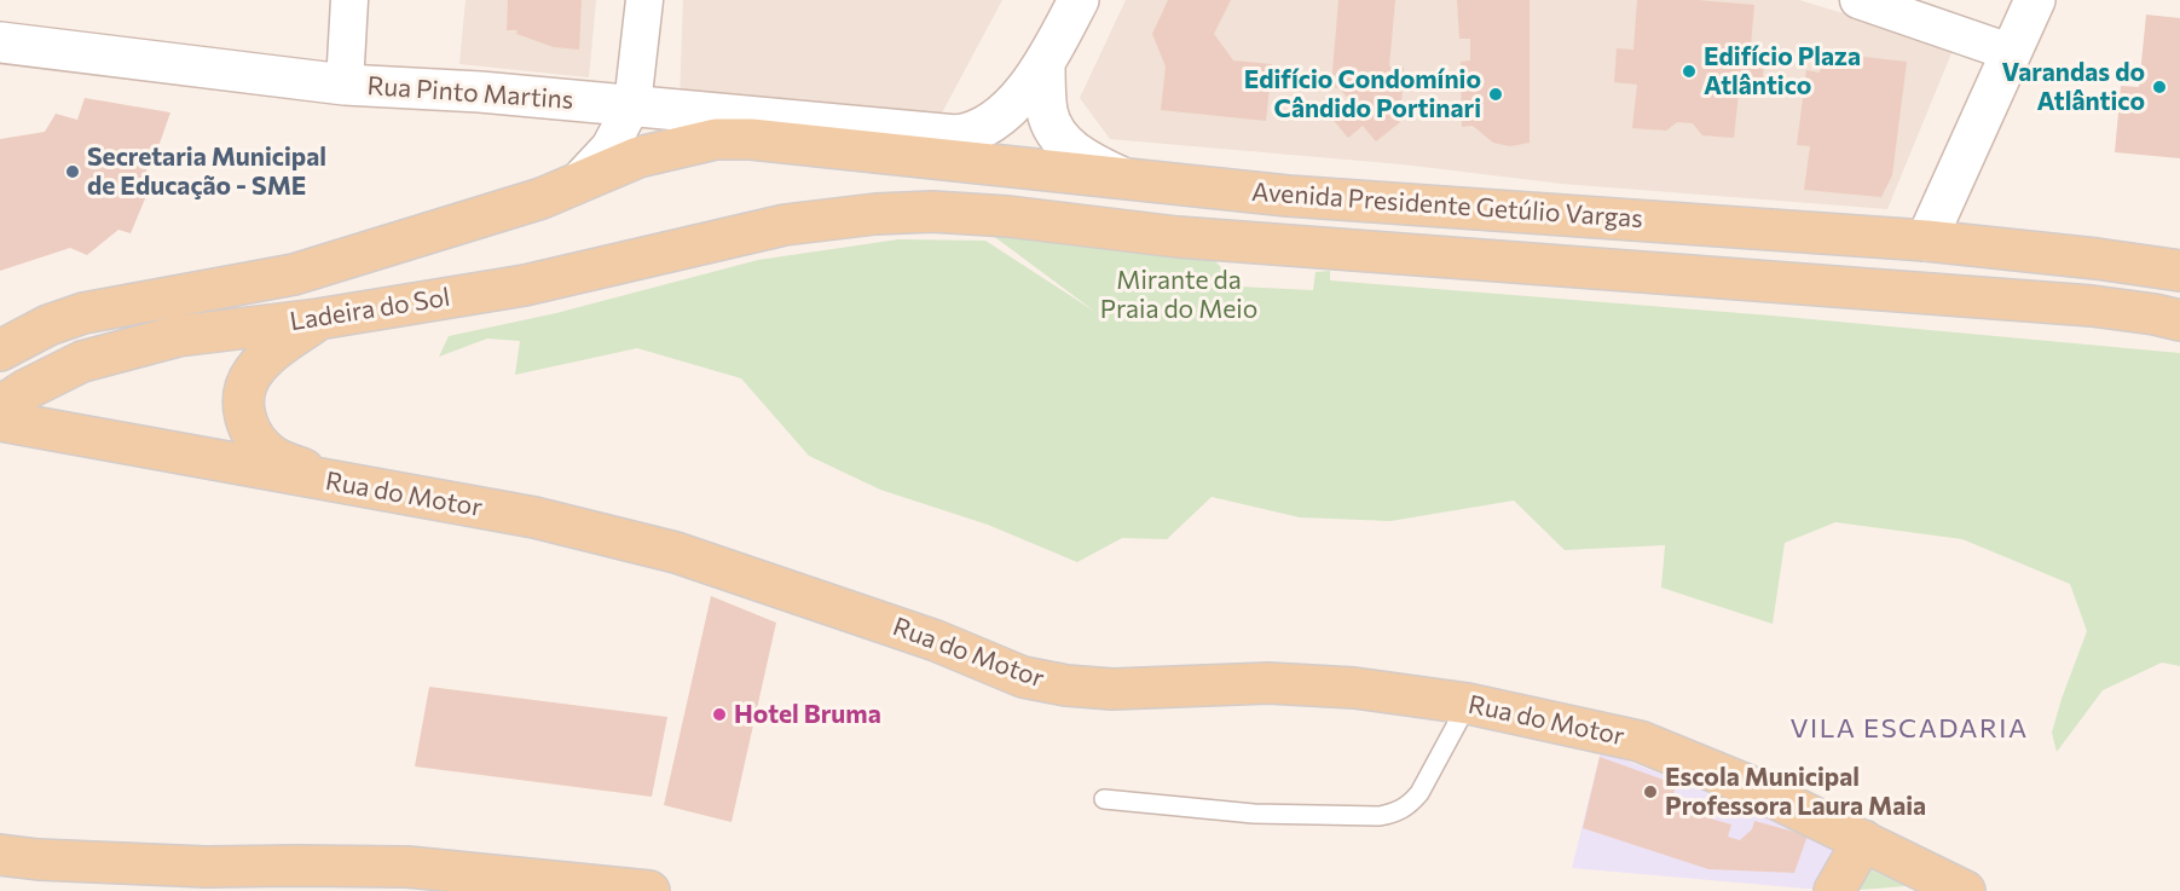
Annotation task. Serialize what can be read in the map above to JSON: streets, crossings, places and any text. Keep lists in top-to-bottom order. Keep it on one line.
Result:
{"streets":{"main road":["Rua Pinto Martins","Avenida Presidente Getúlio Vargas","Ladeira do Sol","Rua do Motor"]},"crossings":[["Avenida Presidente Getúlio Vargas","Ladeira do Sol"]],"districts":["VILA ESCADARIA"],"parks":["Mirante da Praia do Meio"],"places":["Edifício Plaza Atlântico","Varandas do Atlântico","Edifício Condomínio Cândido Portinari","Secretaria Municipal de Educação - SME","Hotel Bruma","Escola Municipal Professora Laura Maia"]}
